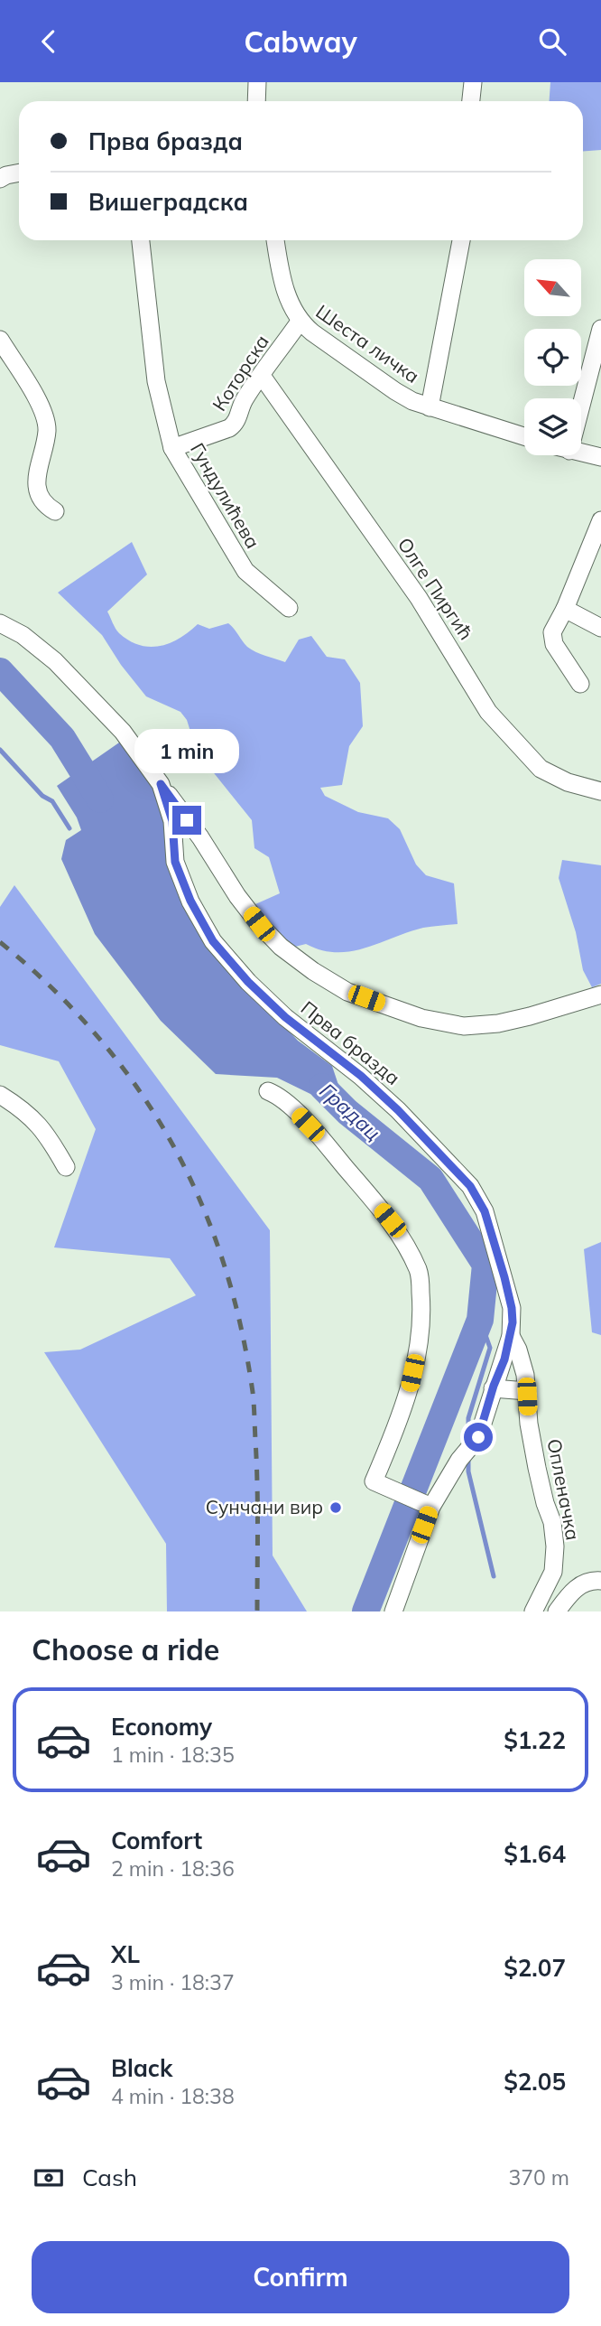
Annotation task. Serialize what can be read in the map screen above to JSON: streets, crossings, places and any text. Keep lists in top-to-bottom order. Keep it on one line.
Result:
{"streets":{"street":["Шеста личка","Которска","Гундулићева","Олге Пиргић","Прва бразда","Опленачка"]},"crossings":[["Шеста личка","Которска"],["Которска","Гундулићева"],["Которска","Олге Пиргић"],["Прва бразда","Опленачка"]],"water":["Градац"],"places":["Сунчани вир"],"north":"top left","page":{"header":"Cabway","banner":["Прва бразда","Вишеградска"],"bubble":"1 min","heading":"Choose a ride","list":[{"name":"Economy","note":"1 min · 18:35","value":"$1.22"},{"name":"Comfort","note":"2 min · 18:36","value":"$1.64"},{"name":"XL","note":"3 min · 18:37","value":"$2.07"},{"name":"Black","note":"4 min · 18:38","value":"$2.05"}],"pay":["Cash","370 m"],"buttons":"Confirm"}}
